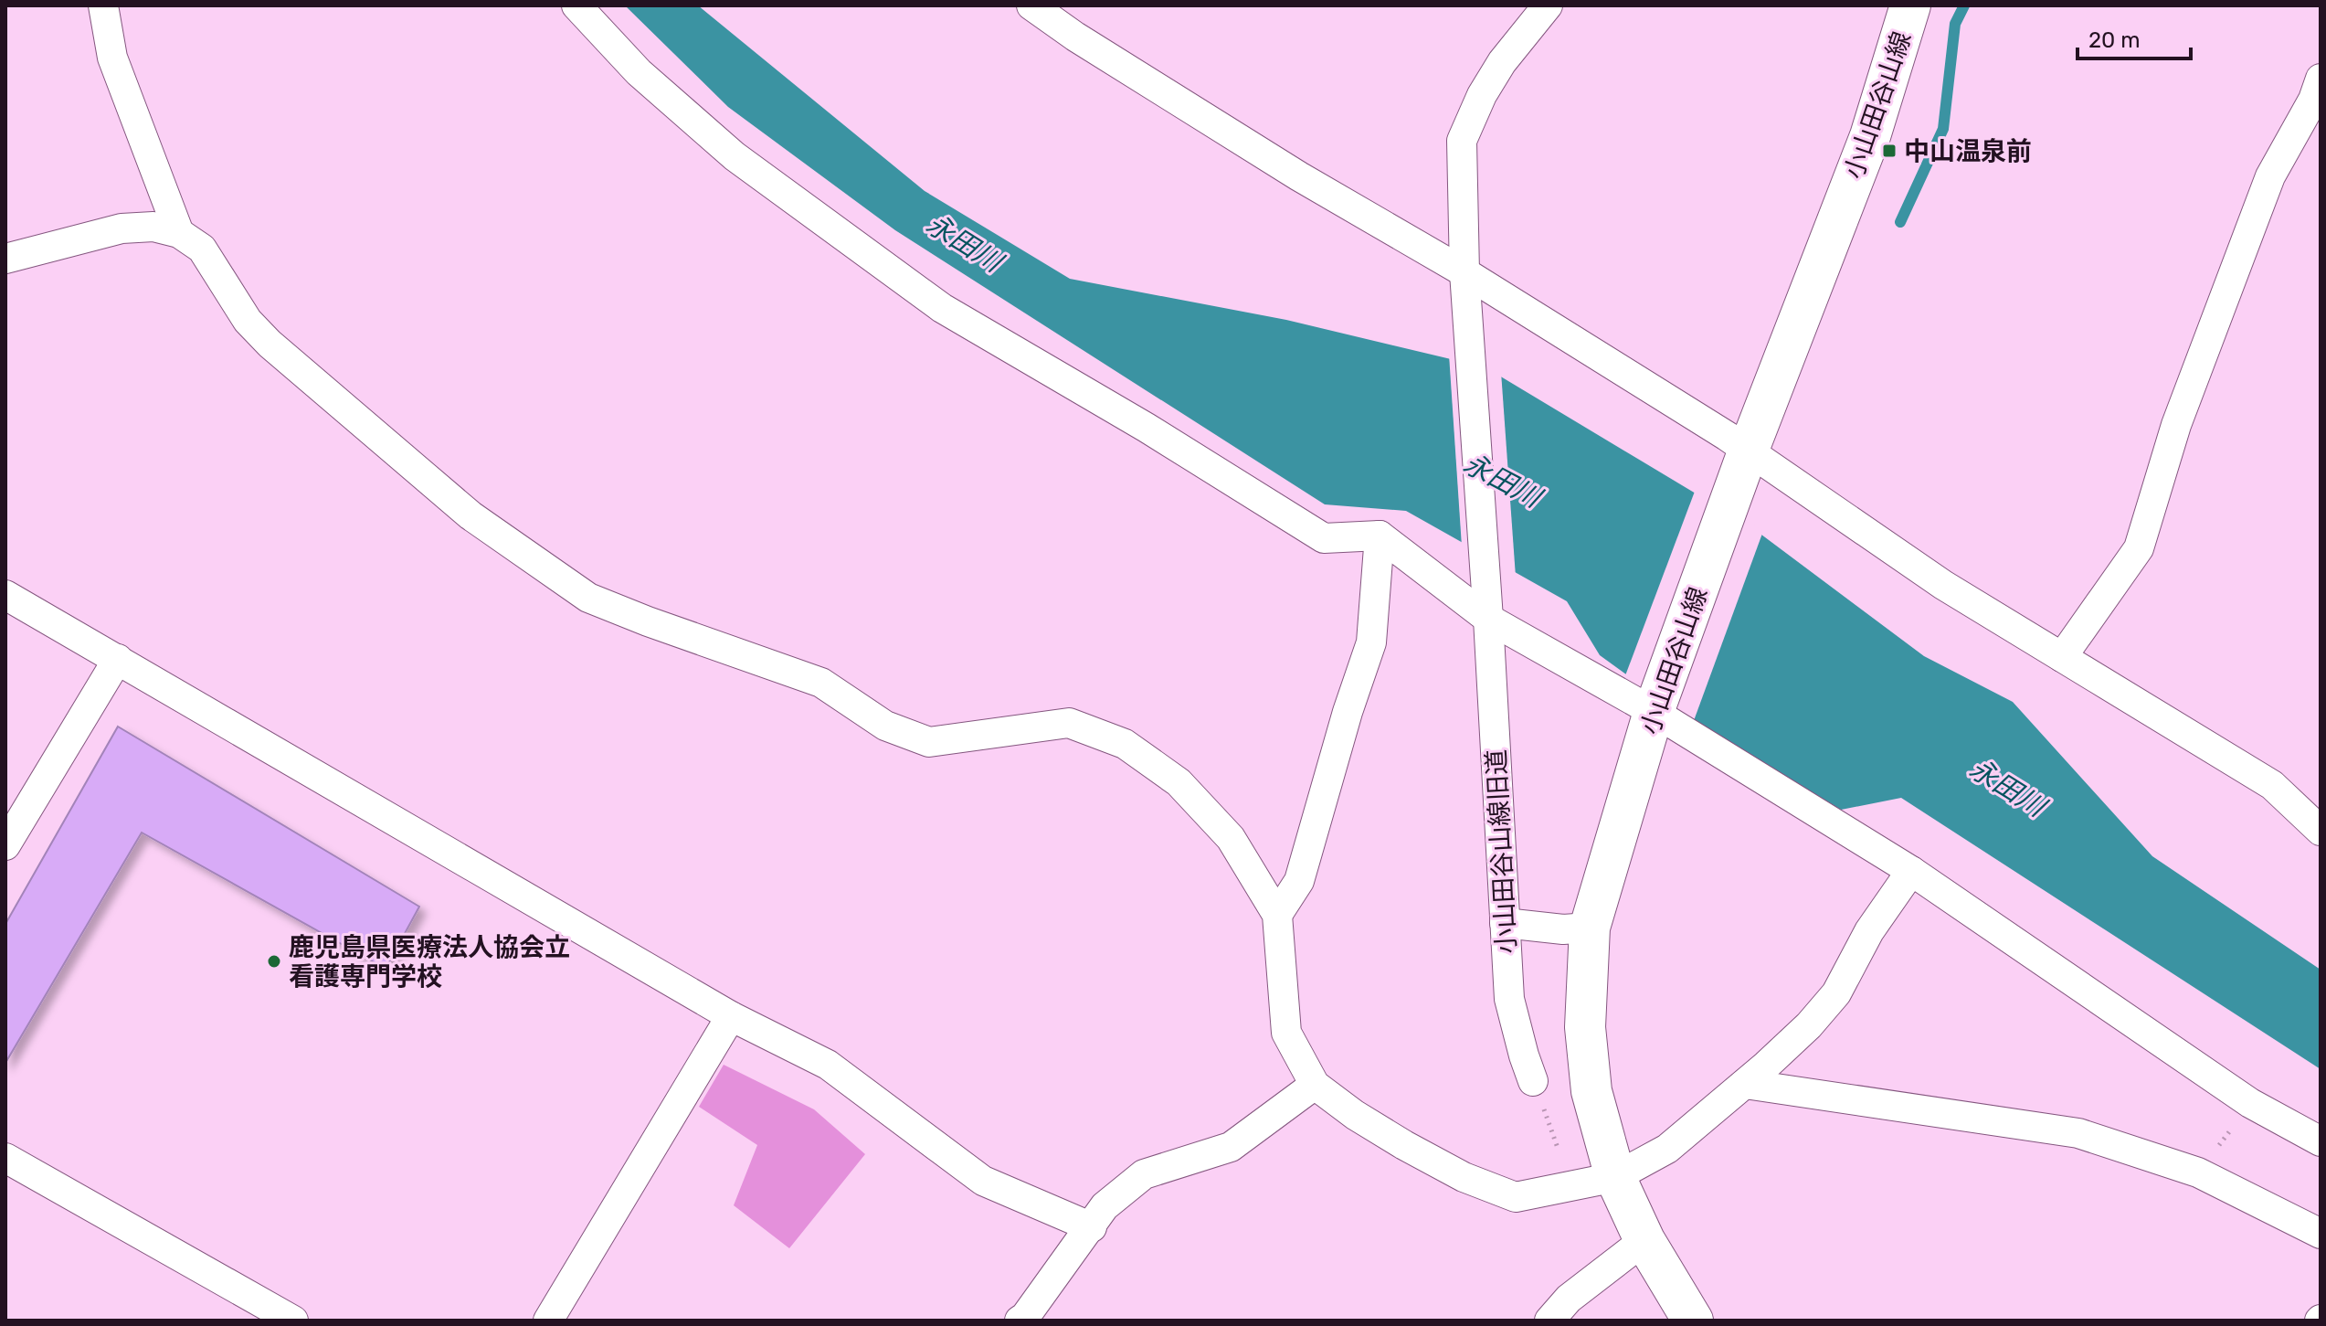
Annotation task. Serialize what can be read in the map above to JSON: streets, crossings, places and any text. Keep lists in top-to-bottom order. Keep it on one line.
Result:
{"streets":{"main road":["小山田谷山線"],"street":["小山田谷山線旧道"]},"water":["永田川"],"places":{"transit":["中山温泉前"],"other":["鹿児島県医療法人協会立 看護専門学校"]},"scale_bar":"20 m"}
